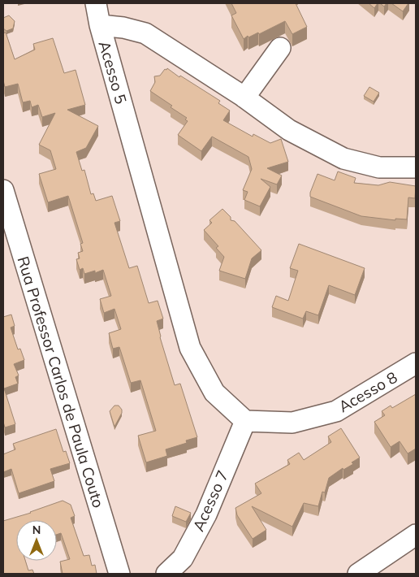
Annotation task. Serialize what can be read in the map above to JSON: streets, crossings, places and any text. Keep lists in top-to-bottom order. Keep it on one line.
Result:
{"streets":{"street":["Acesso 5","Rua Professor Carlos de Paula Couto","Acesso 8","Acesso 7"]},"crossings":[["Acesso 5","Acesso 8"],["Acesso 5","Acesso 7"],["Acesso 8","Acesso 7"]],"north":"top"}
